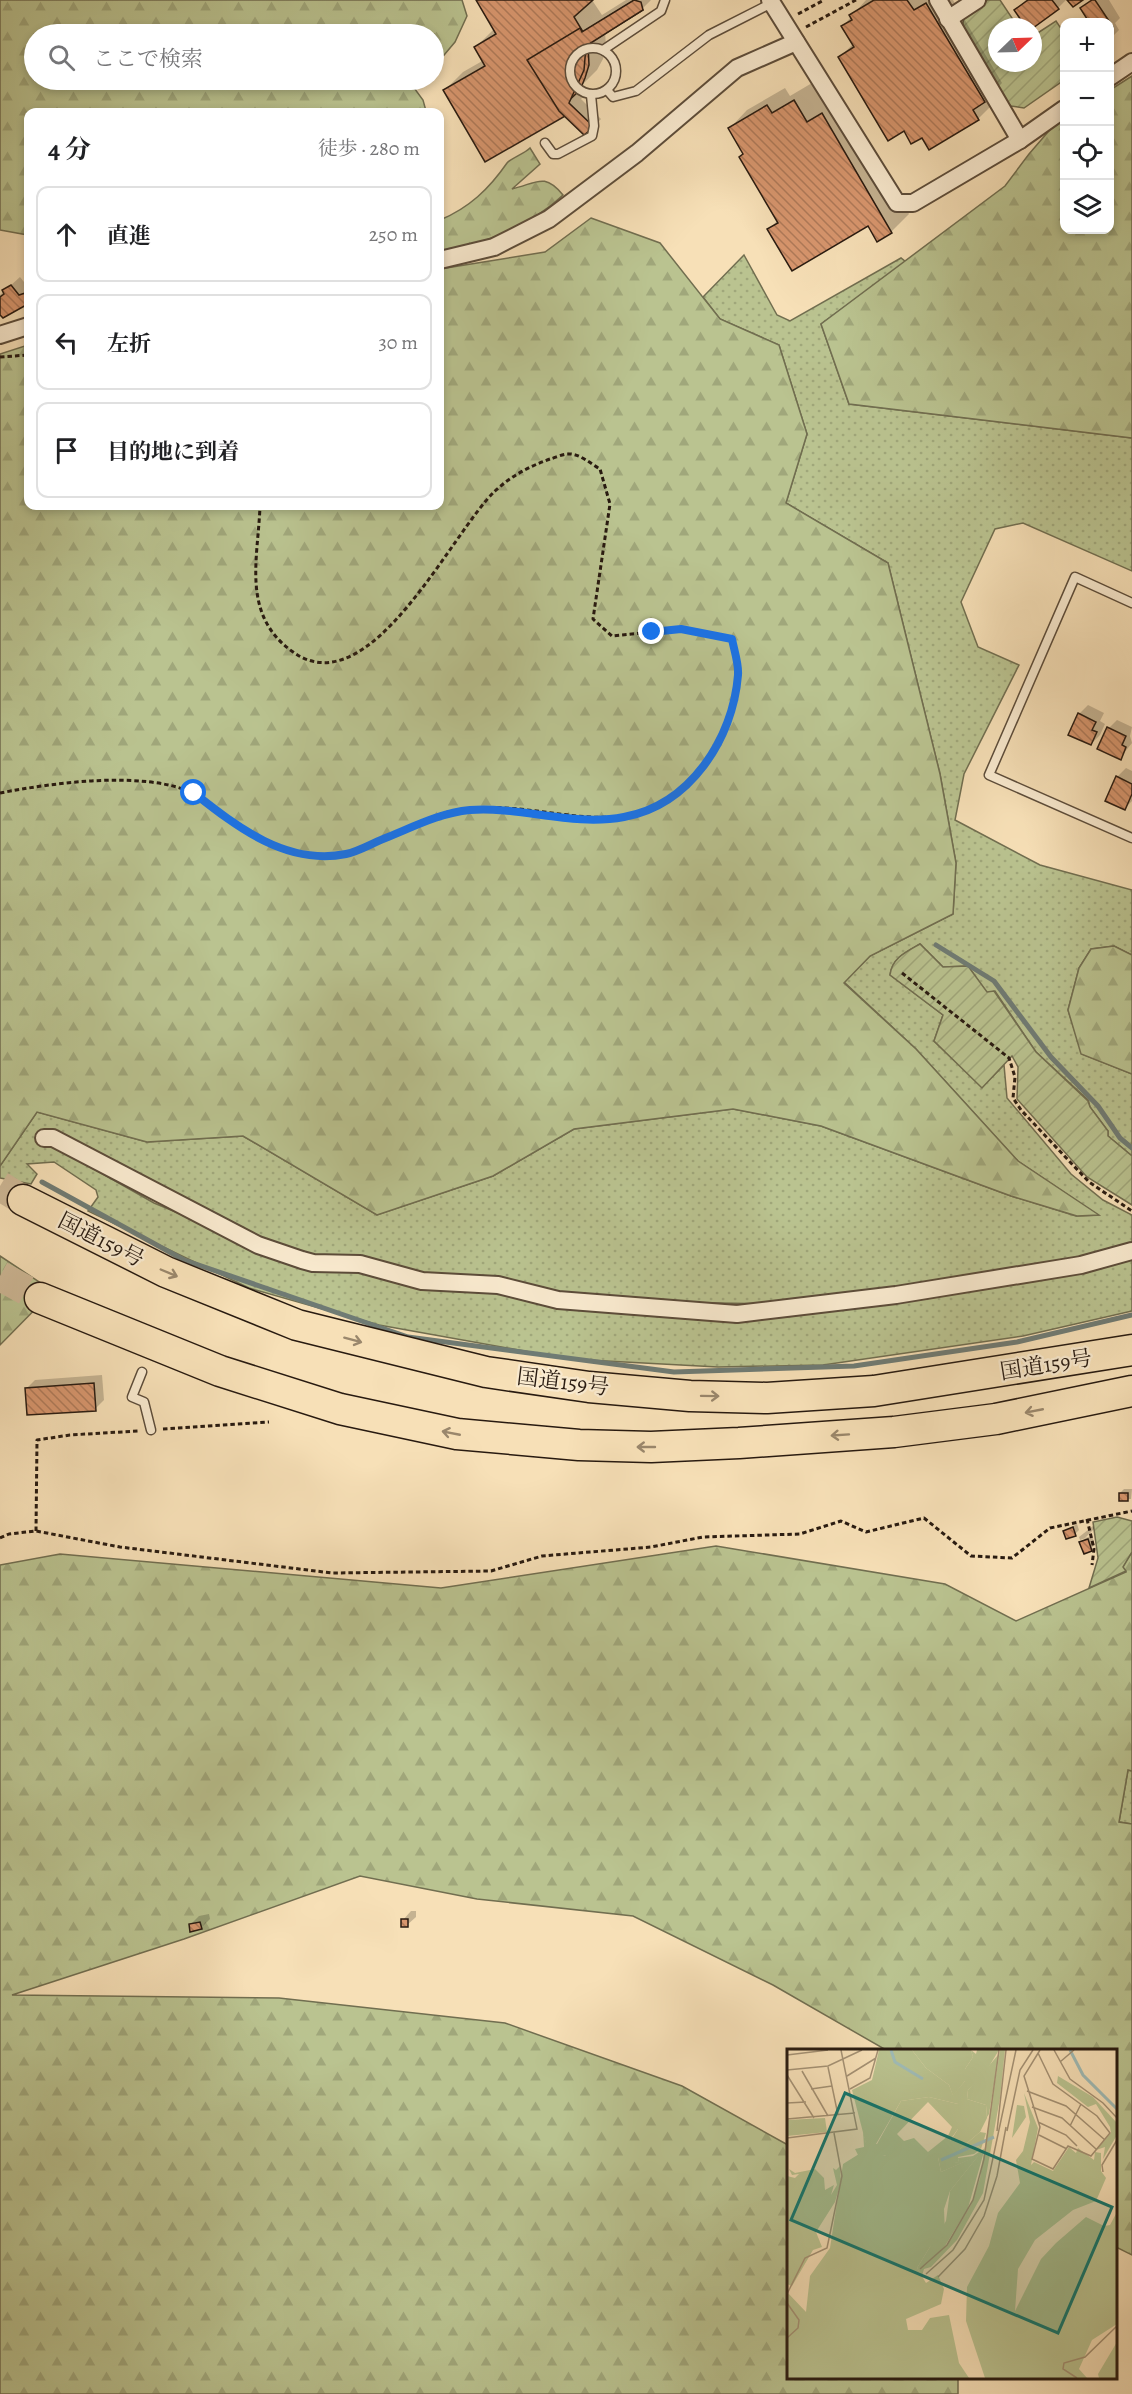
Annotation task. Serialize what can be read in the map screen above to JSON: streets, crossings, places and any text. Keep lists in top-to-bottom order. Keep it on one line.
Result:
{"streets":{"highway":["国道159号"]},"north":"top right","page":{"map_buttons":["+","−"],"search":"ここで検索","heading":["4 分","徒歩 · 280 m"],"list":[["直進","250 m"],["左折","30 m"],"目的地に到着"]}}
